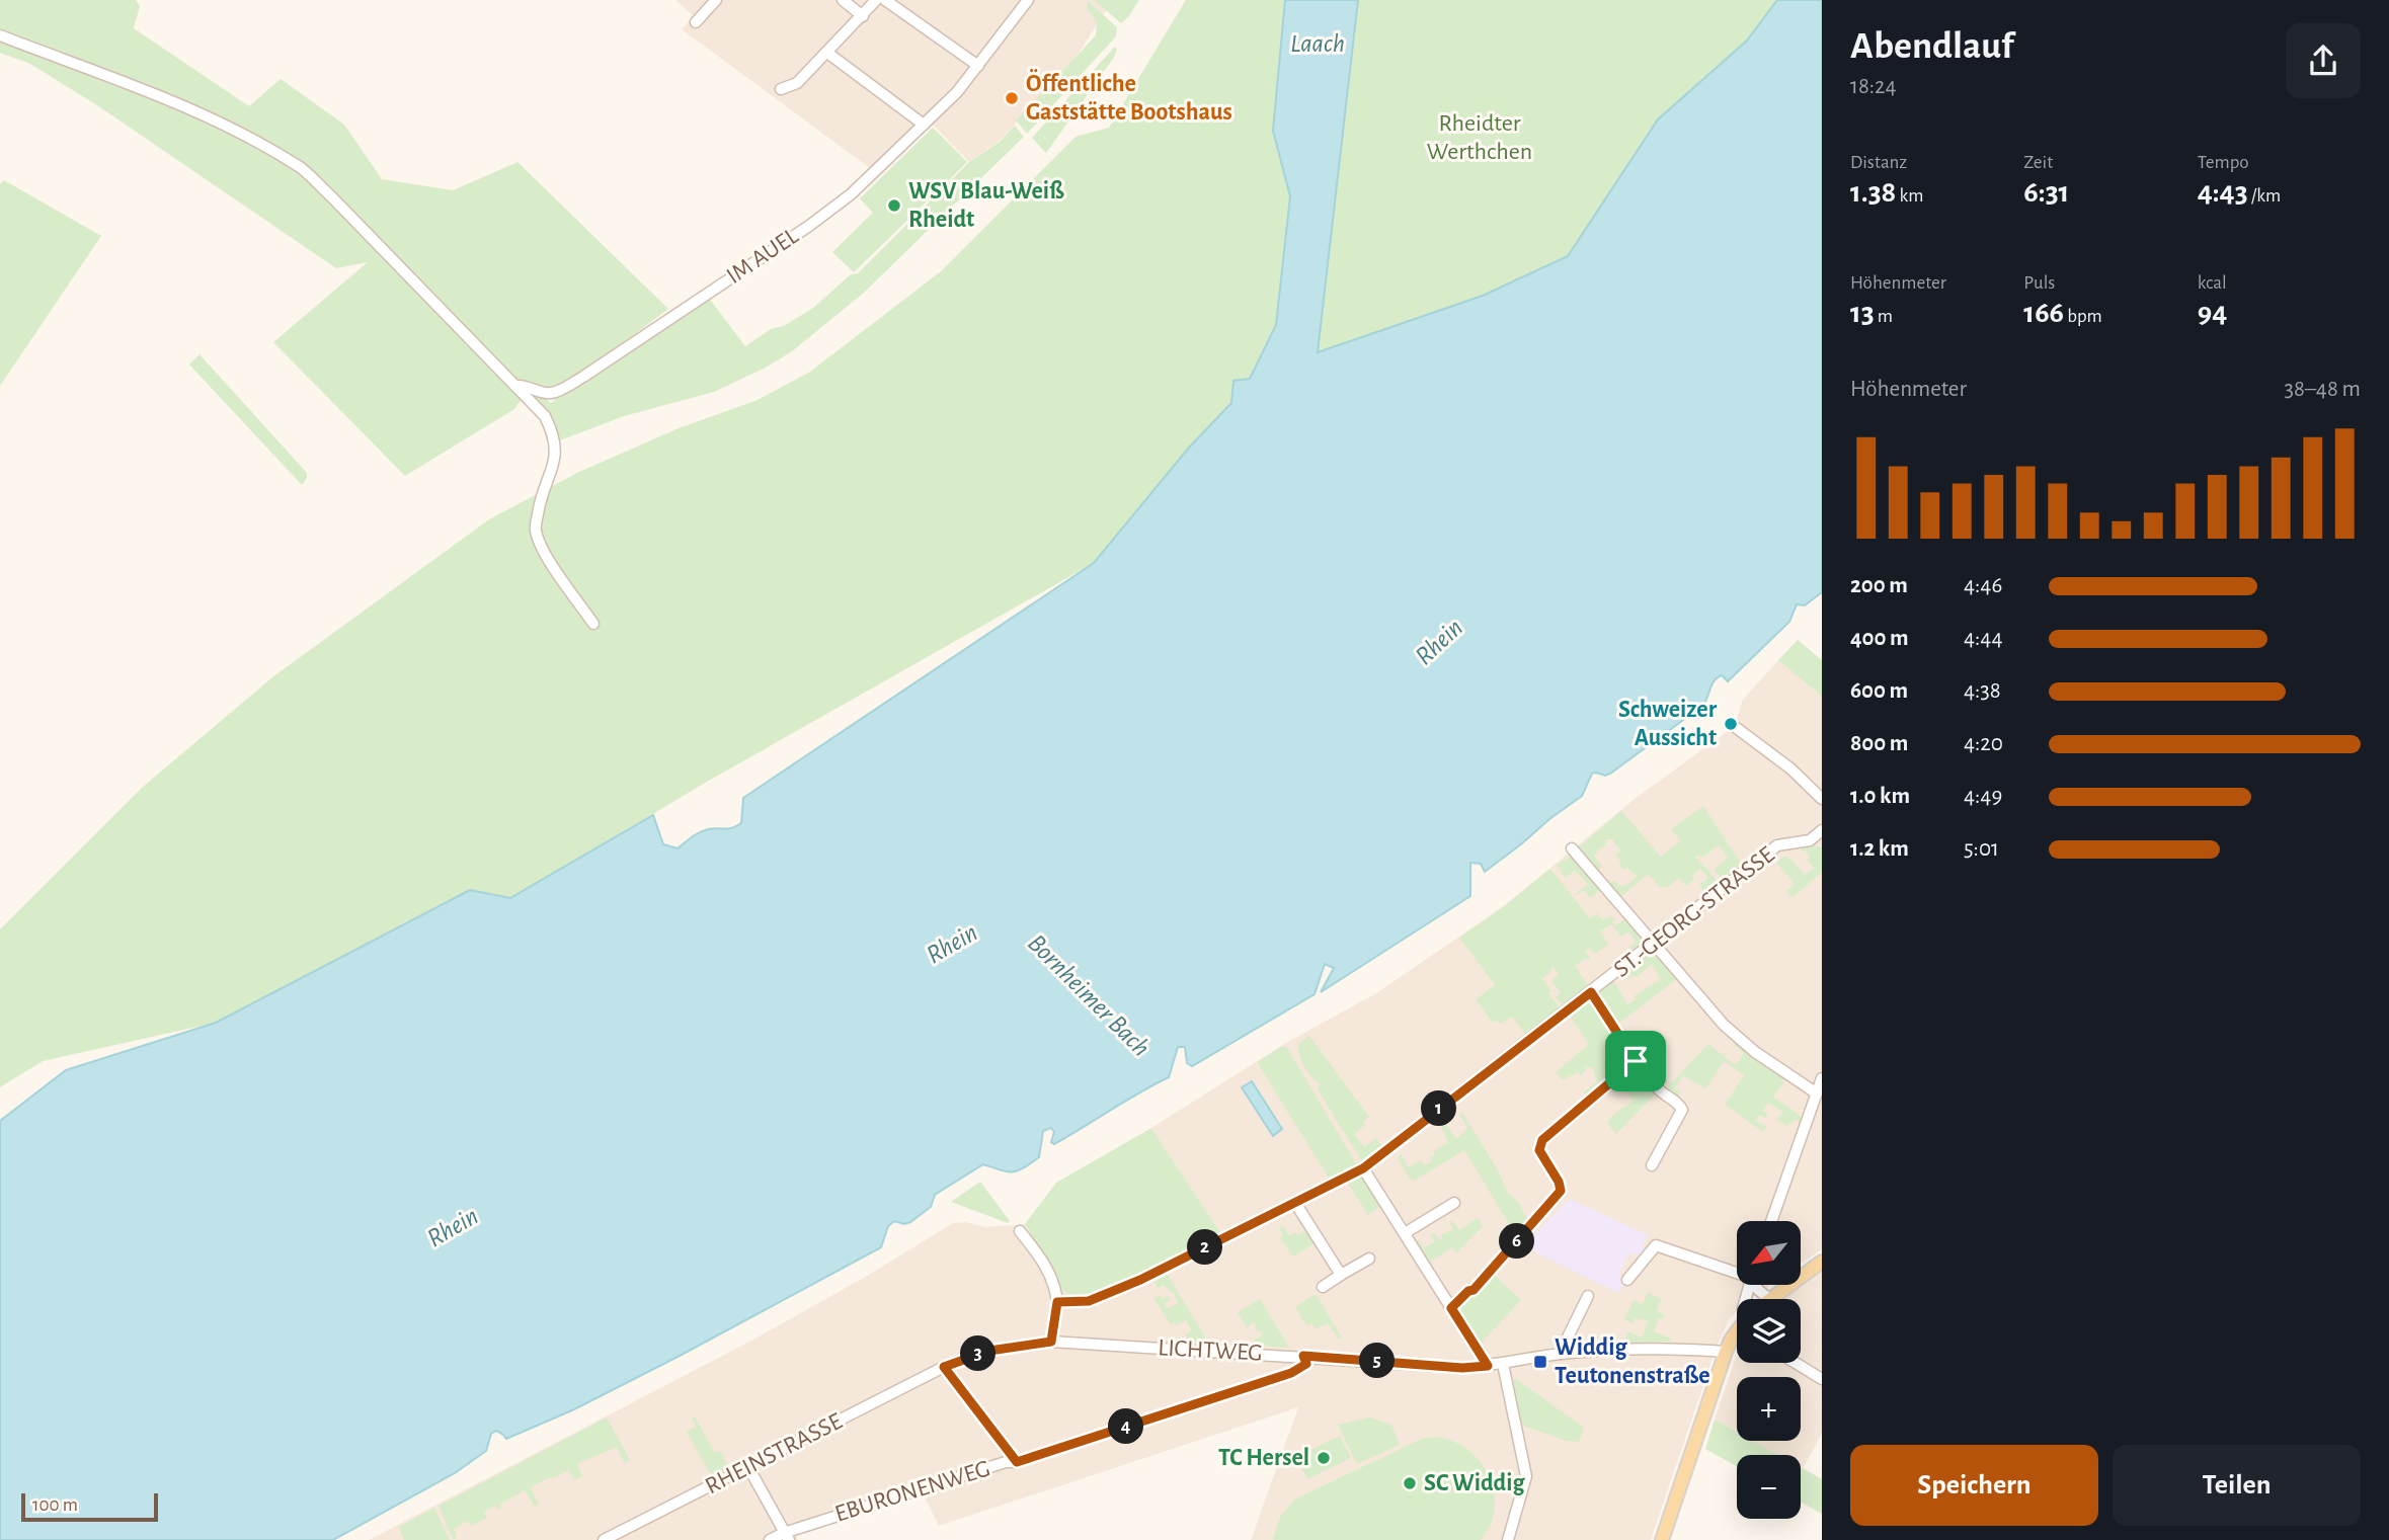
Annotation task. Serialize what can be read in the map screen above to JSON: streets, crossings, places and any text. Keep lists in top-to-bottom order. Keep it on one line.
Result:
{"streets":{"street":["IM AUEL","ST.-GEORG-STRASSE","LICHTWEG","RHEINSTRASSE","EBURONENWEG"]},"crossings":[["LICHTWEG","RHEINSTRASSE"],["LICHTWEG","EBURONENWEG"]],"water":["Laach","Rhein","Bornheimer Bach"],"parks":["Rheidter Werthchen"],"places":{"other":["Öffentliche Gaststätte Bootshaus","WSV Blau-Weiß Rheidt","Schweizer Aussicht","TC Hersel","SC Widdig"],"transit":["Widdig Teutonenstraße"]},"scale_bar":"100 m","north":"bottom left","page":{"heading":["Abendlauf","18:24"],"stats":[["Distanz","1.38 km"],["Zeit","6:31"],["Tempo","4:43 /km"],["Höhenmeter","13 m"],["Puls","166 bpm"],["kcal","94"]],"chart":["Höhenmeter","38–48 m"],"list":[{"name":"200 m","note":"4:46"},{"name":"400 m","note":"4:44"},{"name":"600 m","note":"4:38"},{"name":"800 m","note":"4:20"},{"name":"1.0 km","note":"4:49"},{"name":"1.2 km","note":"5:01"}],"pins":["1","6","2","3","5","4"],"map_buttons":["+","−"],"buttons":["Speichern","Teilen"],"scale":"100 m"}}
